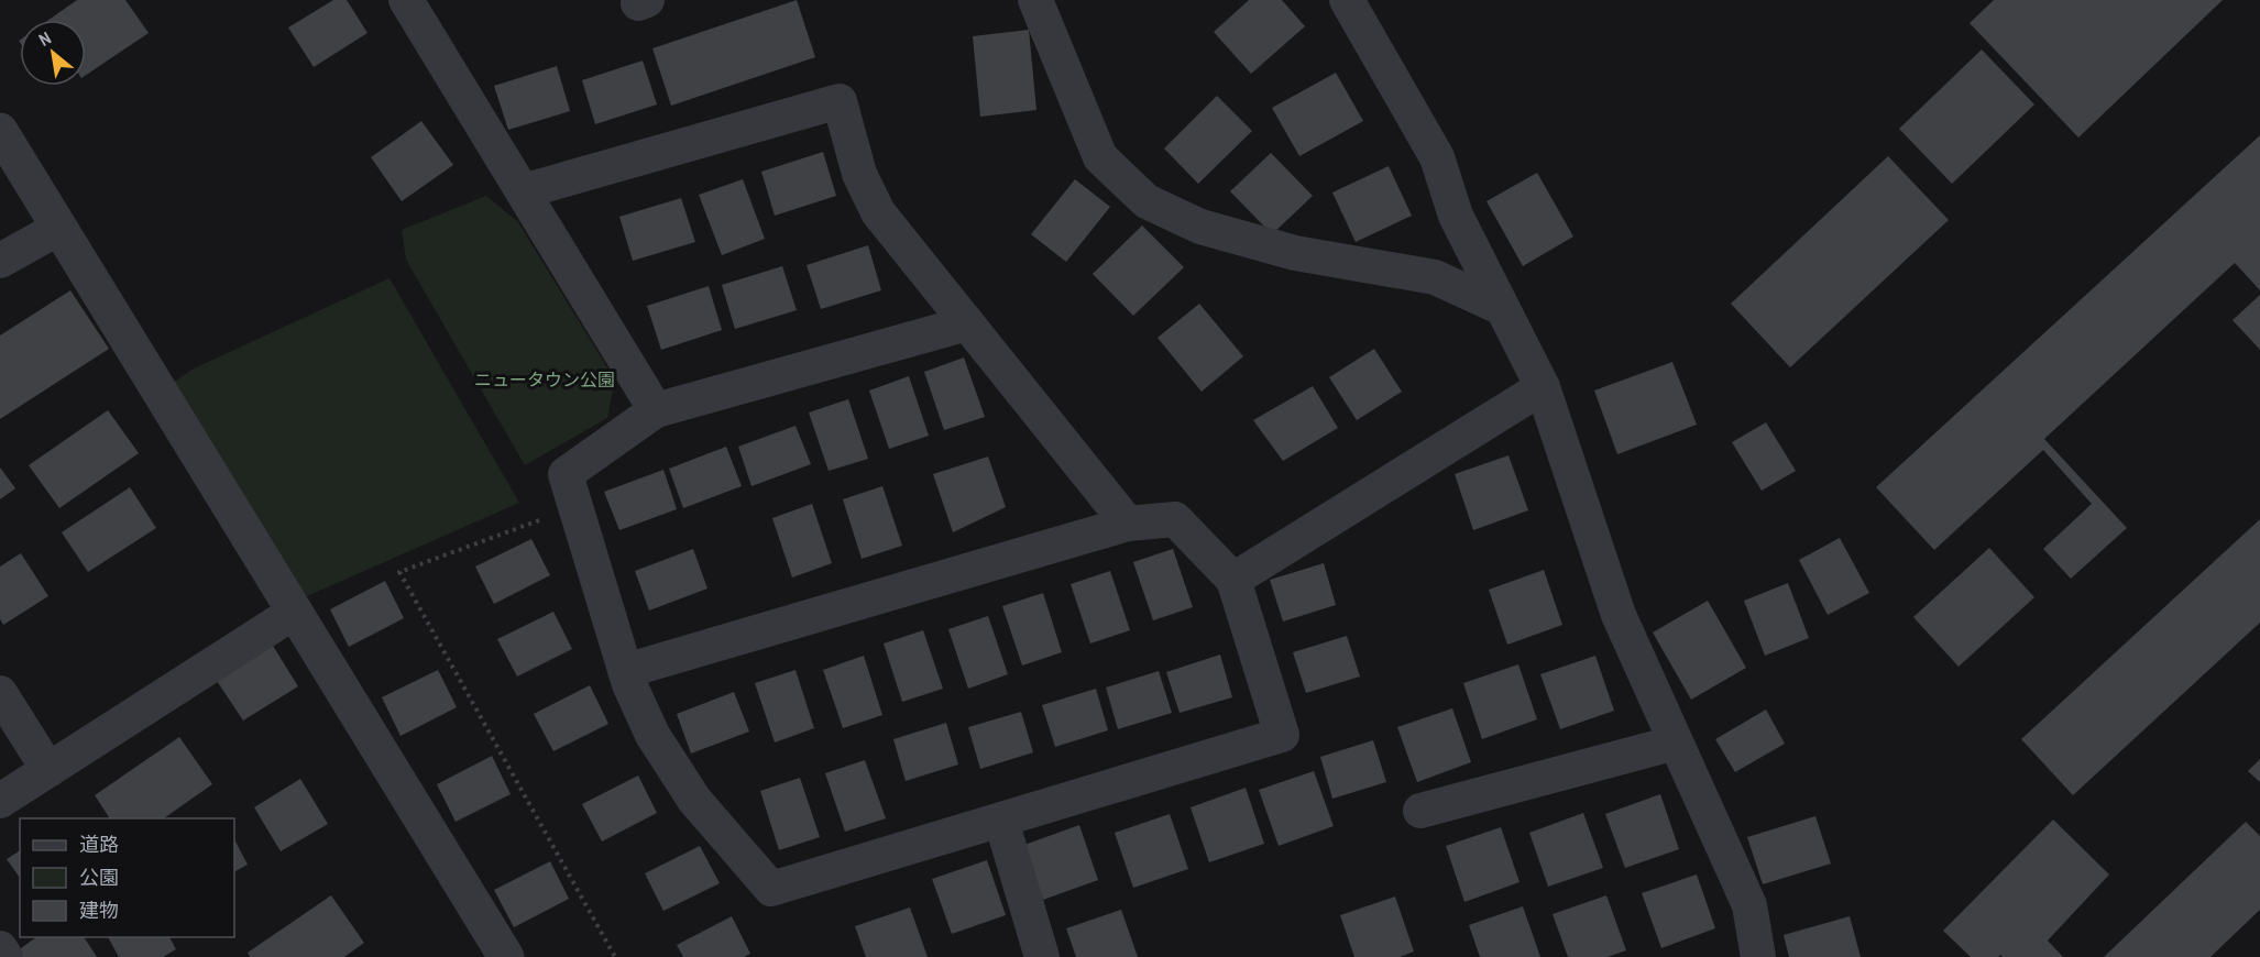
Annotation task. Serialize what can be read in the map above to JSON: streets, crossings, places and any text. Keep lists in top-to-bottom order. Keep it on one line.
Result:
{"parks":["ニュータウン公園"],"legend":["道路","公園","建物"],"north":"top left"}
